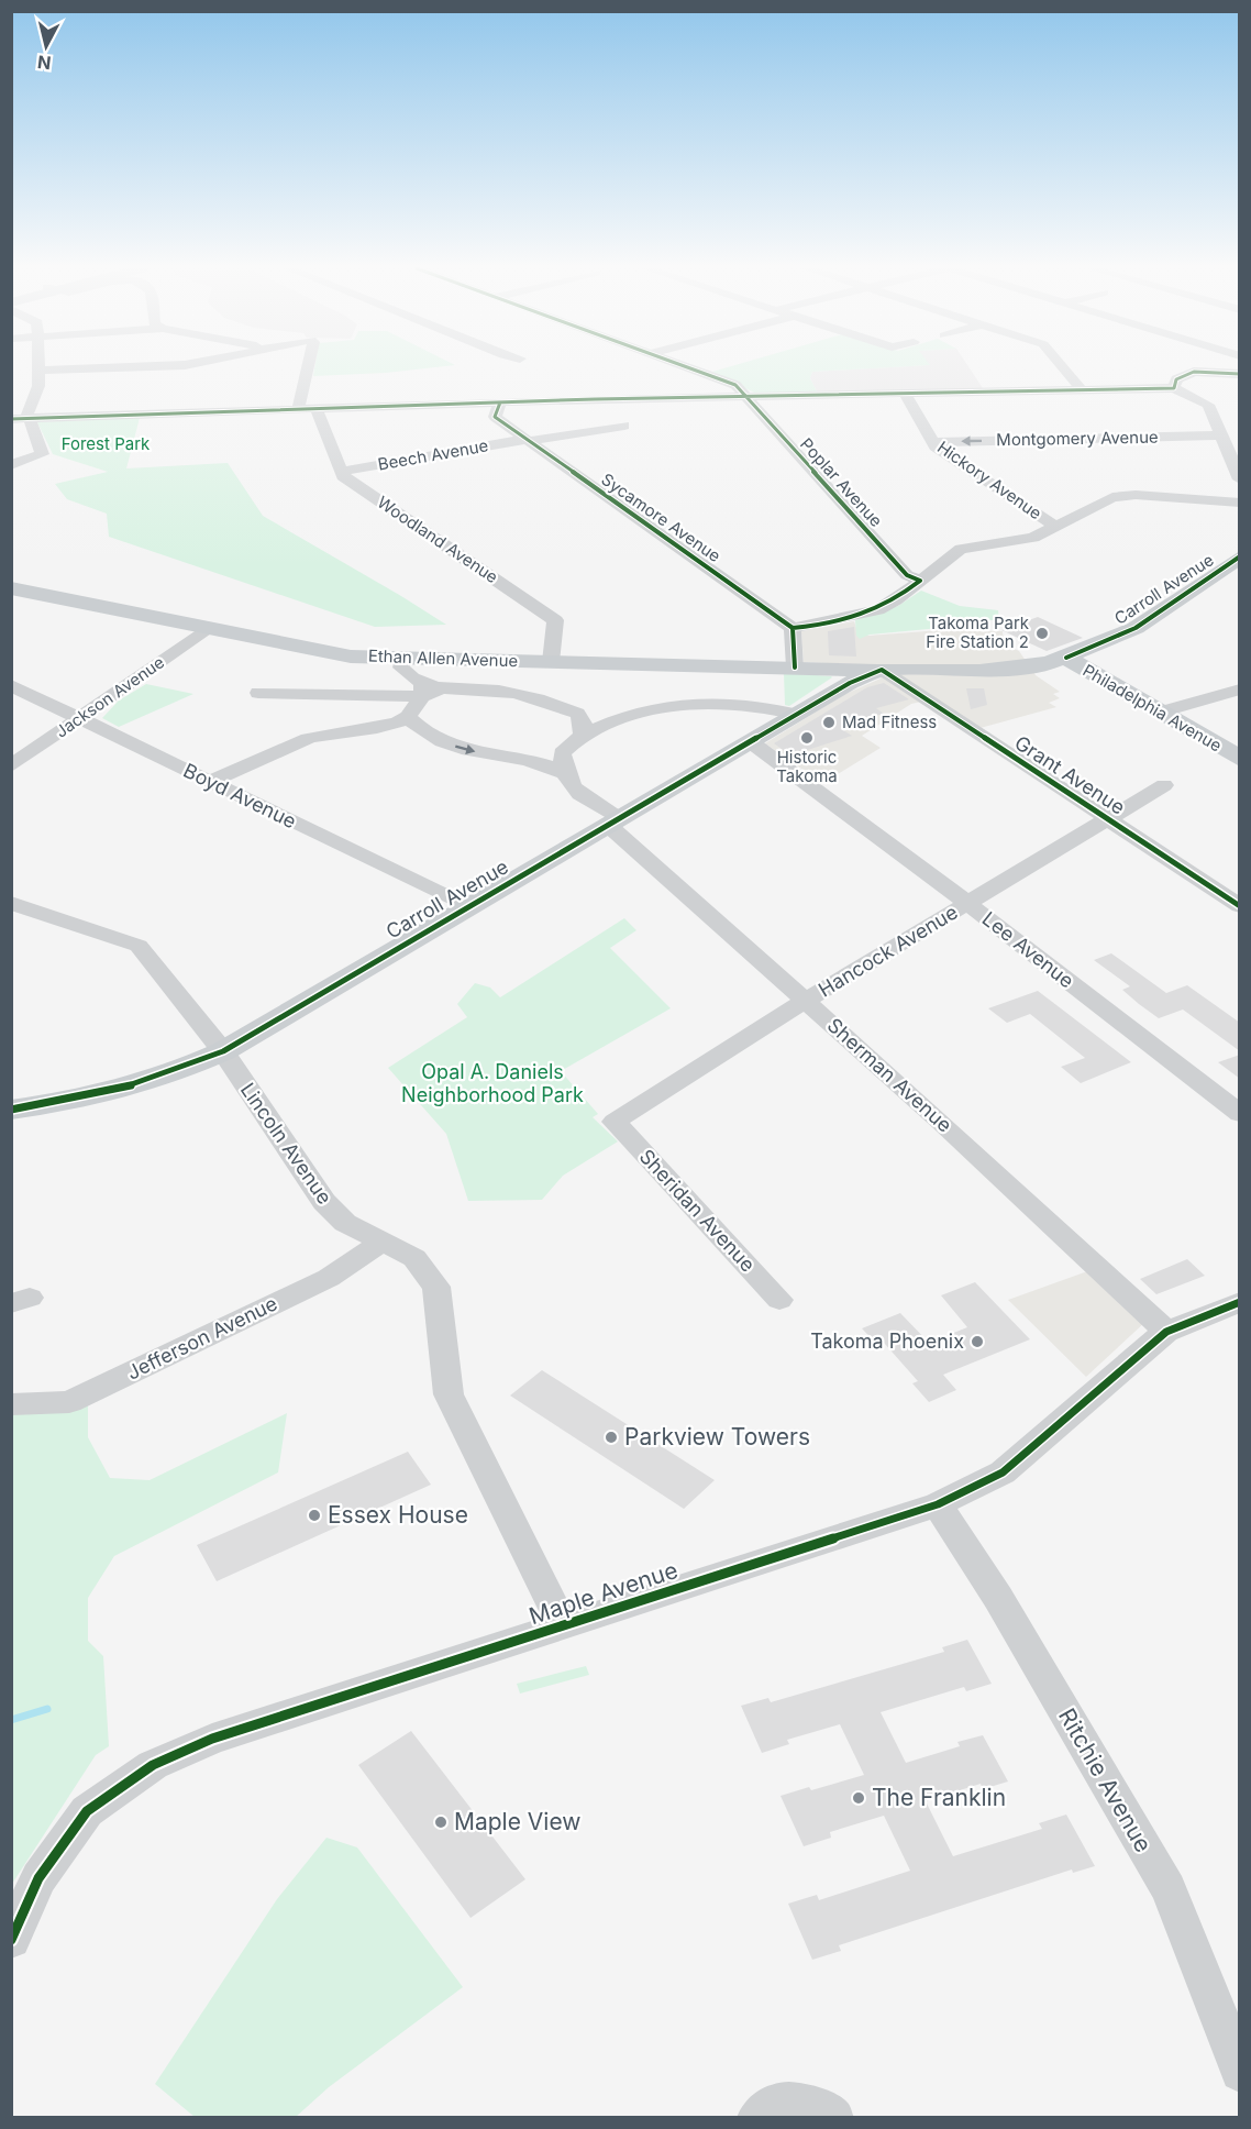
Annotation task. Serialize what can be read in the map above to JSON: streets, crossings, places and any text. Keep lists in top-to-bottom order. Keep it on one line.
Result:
{"streets":{"main road":["Carroll Avenue","Ethan Allen Avenue","Philadelphia Avenue"],"street":["Montgomery Avenue","Beech Avenue","Hickory Avenue","Poplar Avenue","Sycamore Avenue","Woodland Avenue","Jackson Avenue","Grant Avenue","Boyd Avenue","Lee Avenue","Hancock Avenue","Sherman Avenue","Lincoln Avenue","Sheridan Avenue","Jefferson Avenue","Maple Avenue","Ritchie Avenue"]},"crossings":[["Montgomery Avenue","Hickory Avenue"],["Beech Avenue","Sycamore Avenue"],["Beech Avenue","Woodland Avenue"],["Woodland Avenue","Ethan Allen Avenue"],["Carroll Avenue","Ethan Allen Avenue"],["Carroll Avenue","Philadelphia Avenue"],["Carroll Avenue","Grant Avenue"],["Carroll Avenue","Boyd Avenue"],["Carroll Avenue","Lee Avenue"],["Carroll Avenue","Sherman Avenue"],["Carroll Avenue","Lincoln Avenue"],["Ethan Allen Avenue","Jackson Avenue"],["Ethan Allen Avenue","Grant Avenue"],["Jackson Avenue","Boyd Avenue"],["Grant Avenue","Hancock Avenue"],["Lee Avenue","Hancock Avenue"],["Hancock Avenue","Sherman Avenue"],["Hancock Avenue","Sheridan Avenue"],["Sherman Avenue","Maple Avenue"],["Lincoln Avenue","Jefferson Avenue"],["Lincoln Avenue","Maple Avenue"],["Maple Avenue","Ritchie Avenue"]],"parks":["Forest Park","Opal A. Daniels Neighborhood Park"],"places":["Takoma Park Fire Station 2","Mad Fitness","Historic Takoma","Takoma Phoenix","Parkview Towers","Essex House","The Franklin","Maple View"],"north":"bottom"}
